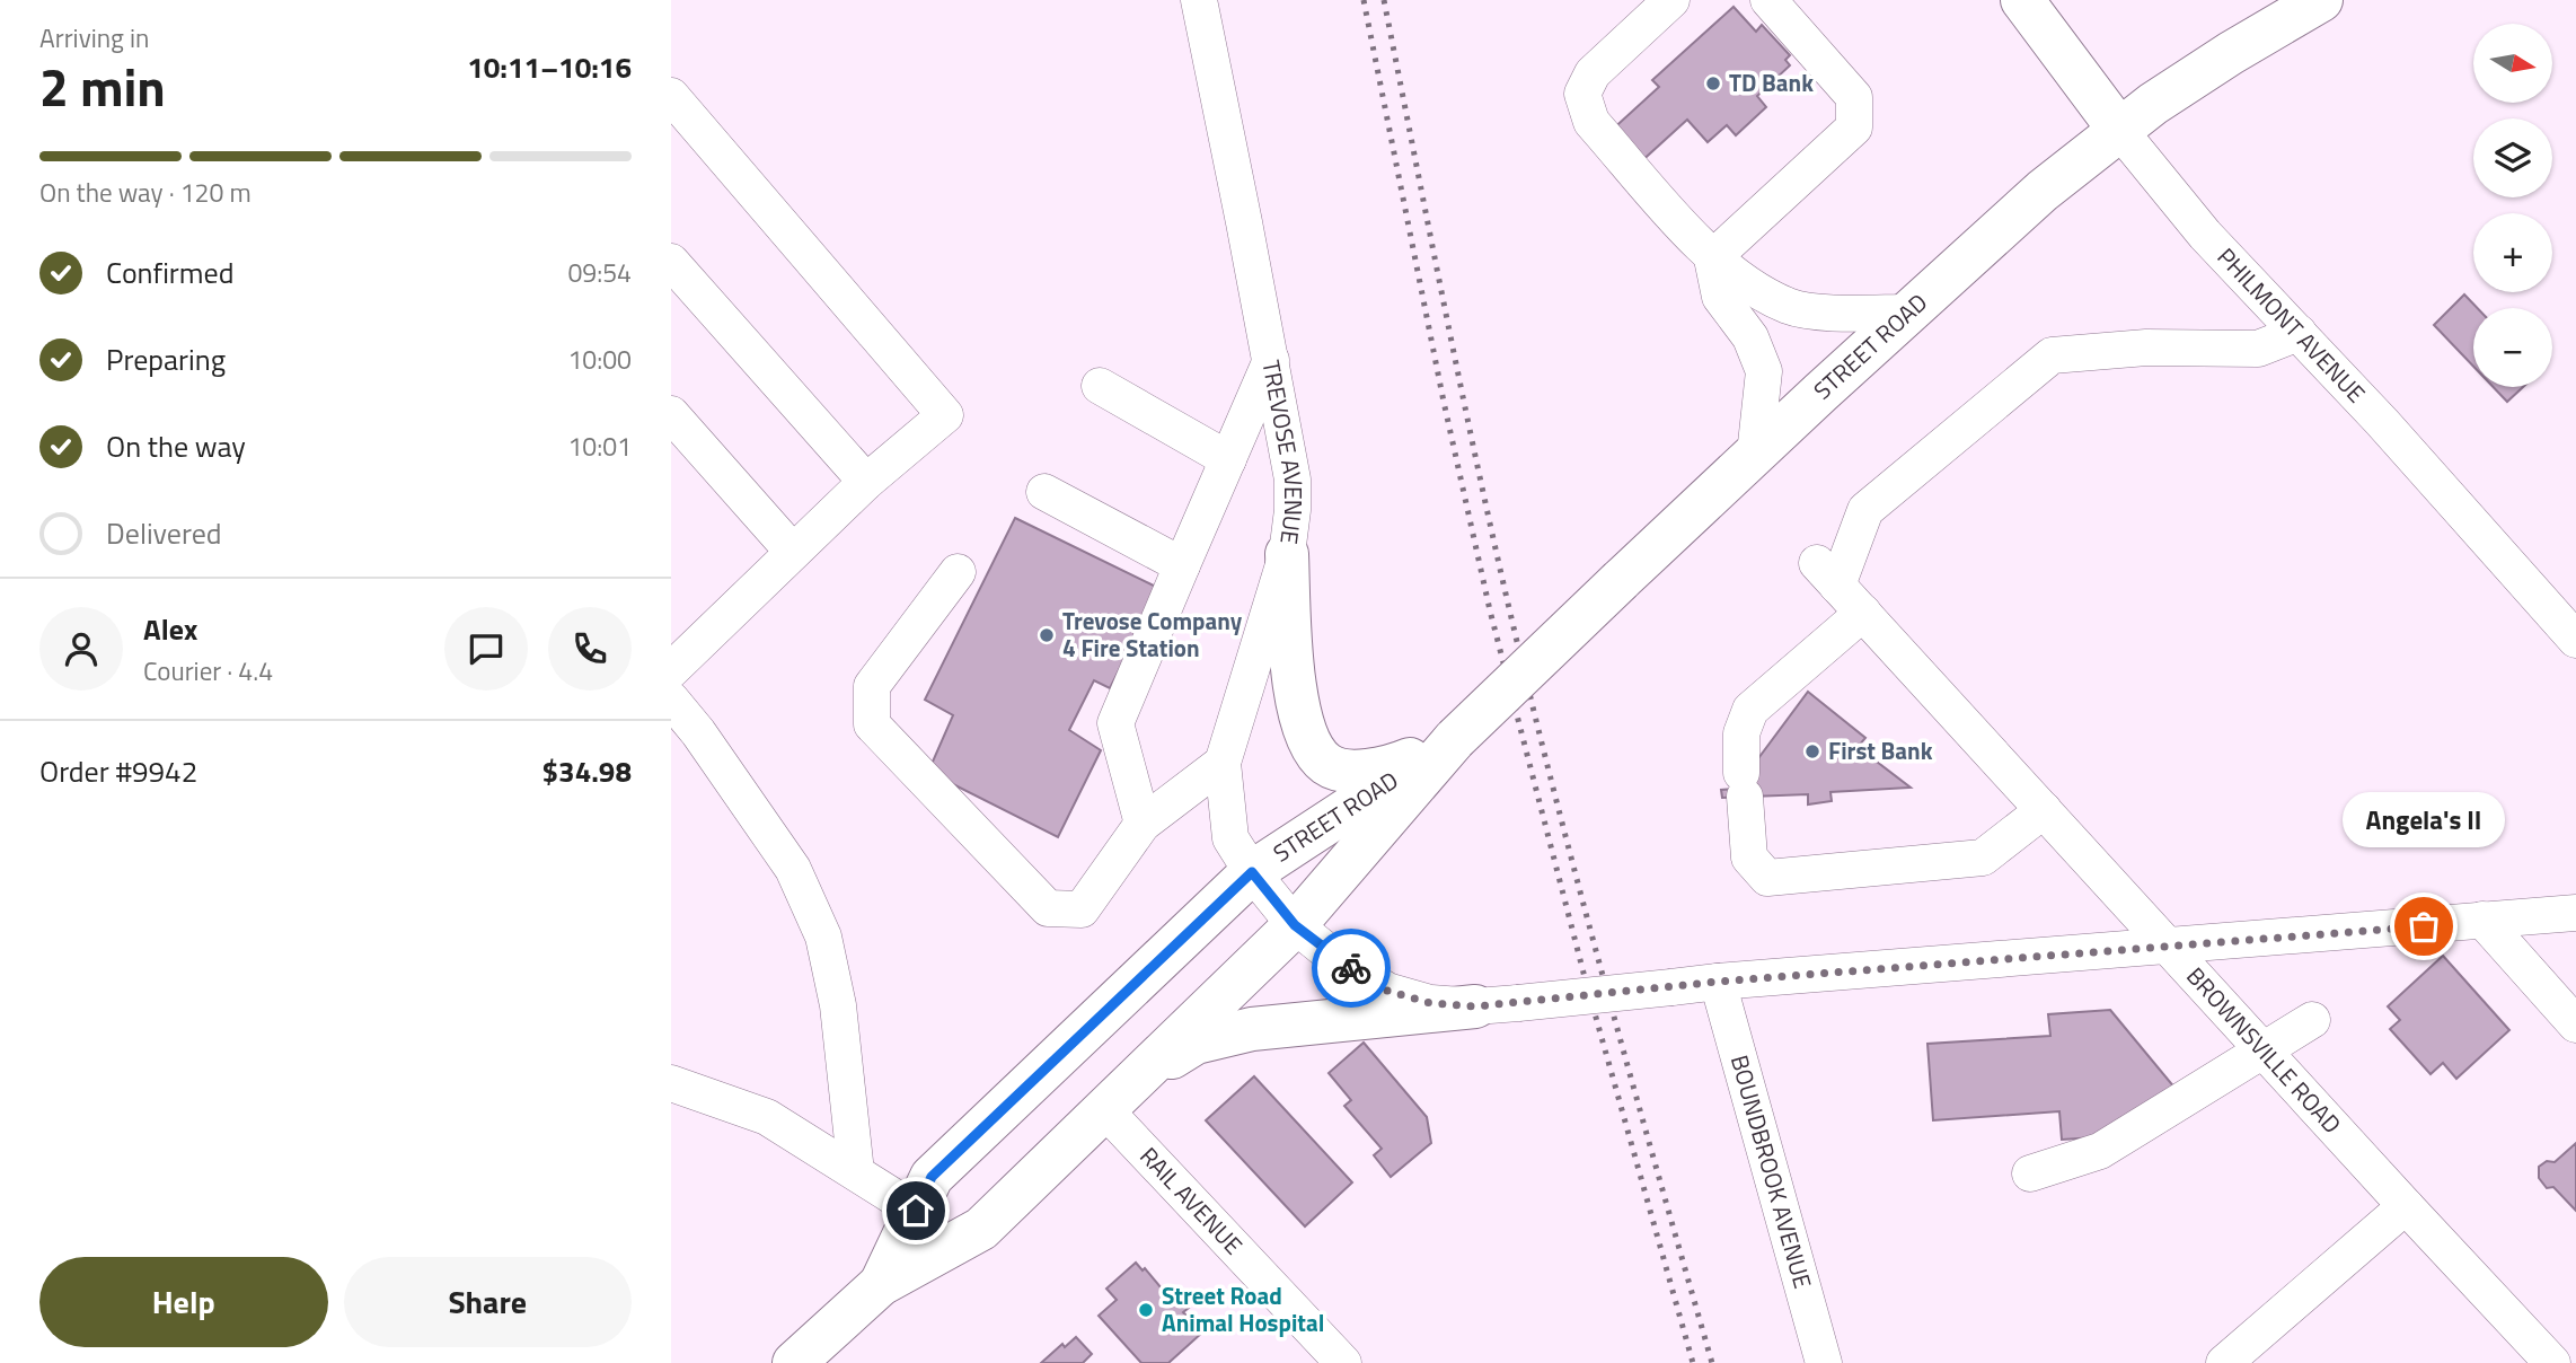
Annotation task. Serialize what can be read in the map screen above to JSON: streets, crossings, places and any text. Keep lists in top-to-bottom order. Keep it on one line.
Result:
{"streets":{"main road":["PHILMONT AVENUE","STREET ROAD"],"street":["TREVOSE AVENUE","BROWNSVILLE ROAD","BOUNDBROOK AVENUE","RAIL AVENUE"]},"crossings":[["PHILMONT AVENUE","STREET ROAD"],["PHILMONT AVENUE","BROWNSVILLE ROAD"],["STREET ROAD","TREVOSE AVENUE"],["STREET ROAD","RAIL AVENUE"],["TREVOSE AVENUE","BROWNSVILLE ROAD"],["TREVOSE AVENUE","BOUNDBROOK AVENUE"]],"places":["TD Bank","Trevose Company 4 Fire Station","First Bank","Angela's II","Street Road Animal Hospital"],"north":"right","page":{"heading":["2 min","Arriving in","10:11–10:16"],"panel":["Alex","Courier · 4.4","Order #9942","$34.98"],"map_buttons":["+","−"],"bar":"On the way · 120 m","list":[["Confirmed","09:54"],["Preparing","10:00"],["On the way","10:01"],"Delivered"],"bubble":"Angela's II","buttons":["Help","Share"]}}
